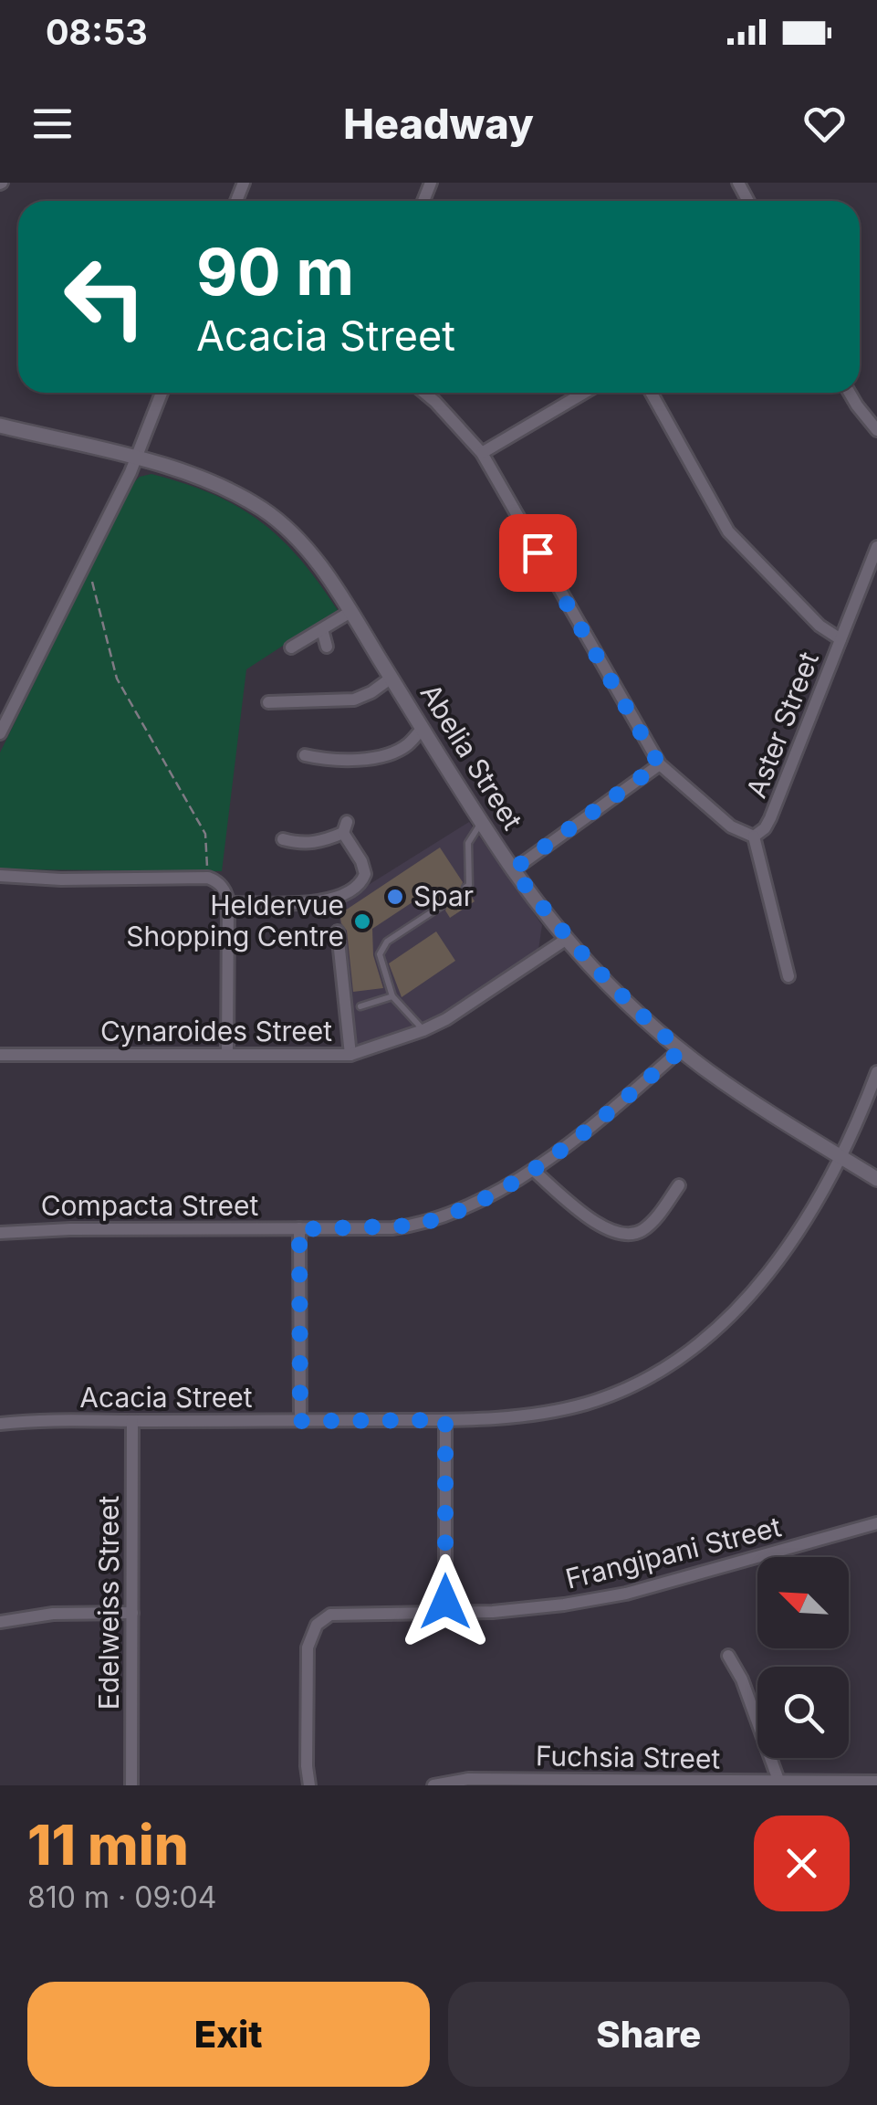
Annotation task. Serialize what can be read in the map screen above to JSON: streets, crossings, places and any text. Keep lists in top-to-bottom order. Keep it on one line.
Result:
{"streets":{"street":["Aster Street","Abelia Street","Cynaroides Street","Compacta Street","Acacia Street","Frangipani Street","Edelweiss Street","Fuchsia Street"]},"crossings":[["Abelia Street","Cynaroides Street"],["Abelia Street","Compacta Street"],["Abelia Street","Acacia Street"],["Acacia Street","Edelweiss Street"]],"places":["Spar","Heldervue Shopping Centre"],"north":"top left","page":{"status":"08:53","header":"Headway","turn":["90 m","Acacia Street"],"heading":["11 min","810 m · 09:04"],"buttons":["Exit","Share"]}}
